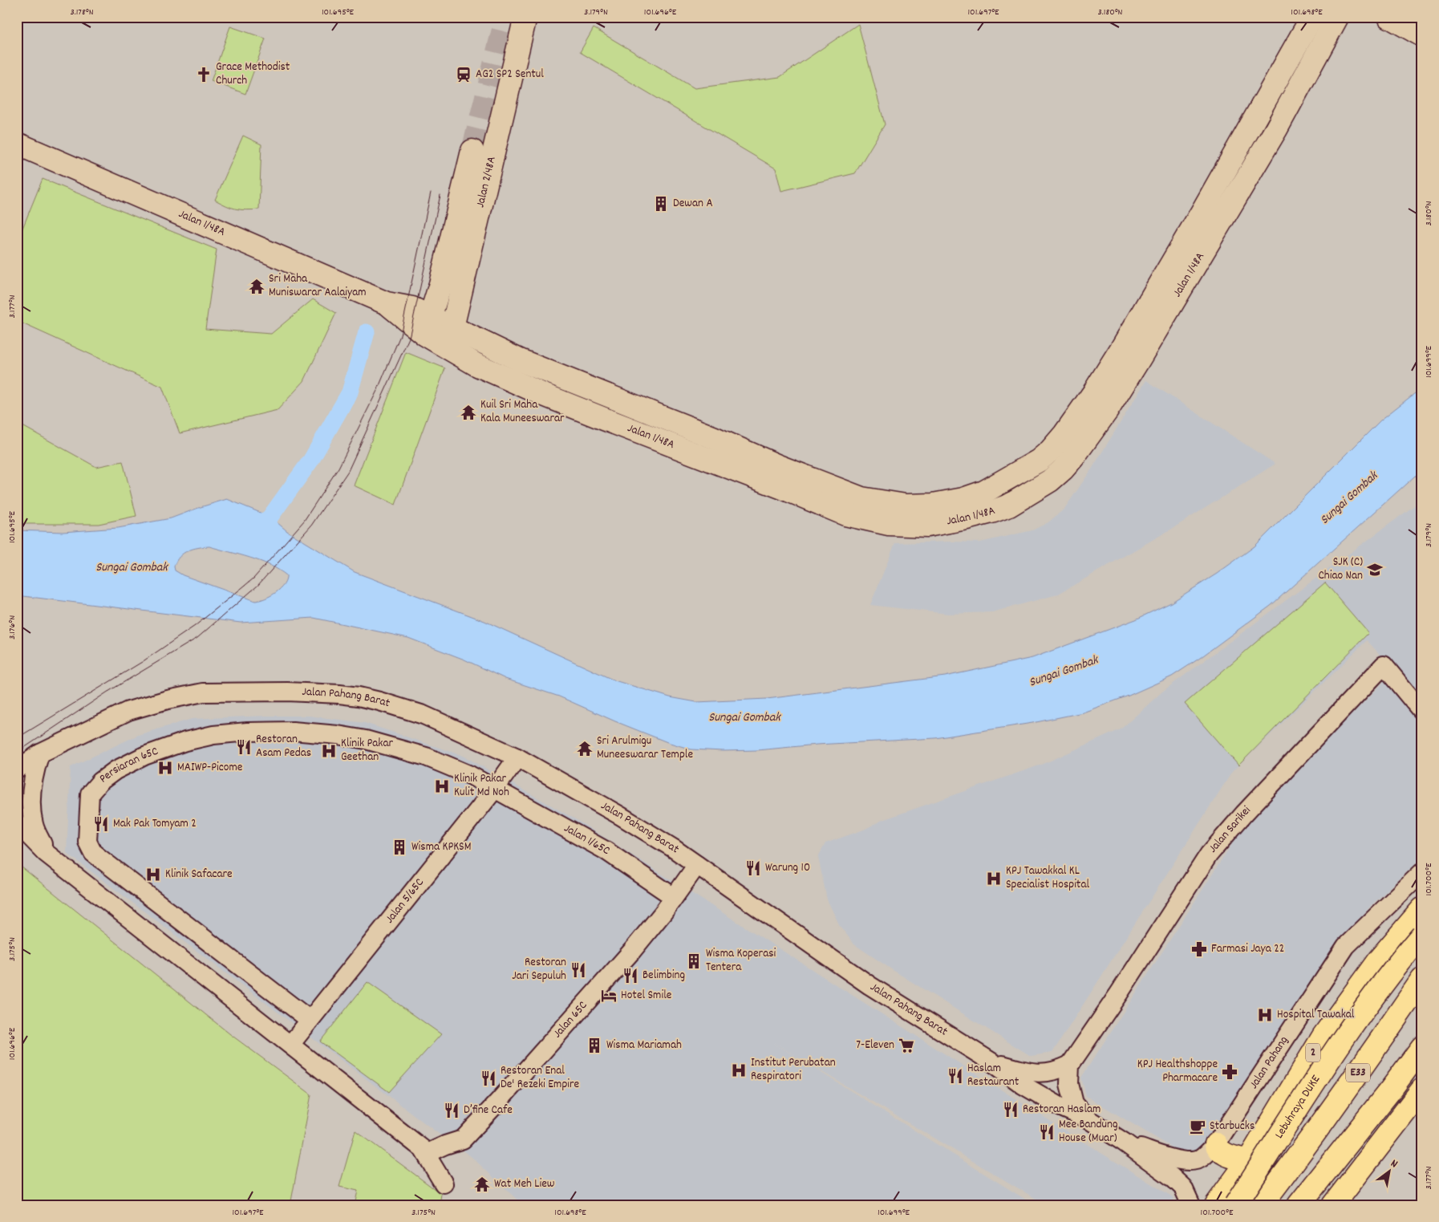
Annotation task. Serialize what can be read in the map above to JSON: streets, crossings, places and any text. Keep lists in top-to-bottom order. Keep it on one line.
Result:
{"streets":{"main road":["Jalan 2/48A","Jalan 1/48A","2","E33","Lebuhraya DUKE"],"street":["Jalan Pahang Barat","Persiaran 65C","Jalan Sarikei","Jalan 1/65C","Jalan 5/65C","Jalan 65C","Jalan Pahang"]},"crossings":[["Jalan 2/48A","Jalan 1/48A"],["Jalan Pahang Barat","Jalan Sarikei"],["Jalan Pahang Barat","Jalan 5/65C"],["Jalan Pahang Barat","Jalan 65C"],["Jalan Pahang Barat","Jalan Pahang"],["Persiaran 65C","Jalan 1/65C"],["Persiaran 65C","Jalan 5/65C"],["Jalan 1/65C","Jalan 5/65C"],["Jalan 1/65C","Jalan 65C"]],"water":["Sungai Gombak"],"places":{"church":["Grace Methodist Church"],"station":["AG2 SP2 Sentul"],"building":["Dewan A","Wisma KPKSM","Wisma Koperasi Tentera","Wisma Mariamah"],"temple":["Sri Maha Muniswarar Aalaiyam","Kuil Sri Maha Kala Muneeswarar","Sri Arulmigu Muneeswarar Temple","Wat Meh Liew"],"school or university":["SJK (C) Chiao Nan"],"restaurant":["Restoran Asam Pedas","Mak Pak Tomyam 2","Warung 10","Restoran Jari Sepuluh","Belimbing","Haslam Restaurant","Restoran Enal De' Rezeki Empire","Restoran Haslam","D’fine Cafe","Mee Bandung House (Muar)"],"hospital":["Klinik Pakar Geethan","MAIWP-Picome","Klinik Pakar Kulit Md Noh","Klinik Safacare","KPJ Tawakkal KL Specialist Hospital","Hospital Tawakal","Institut Perubatan Respiratori"],"pharmacy":["Farmasi Jaya 22","KPJ Healthshoppe Pharmacare"],"hotel":["Hotel Smile"],"supermarket":["7-Eleven"],"cafe":["Starbucks"]},"north":"top right","coordinates":["3.178°N","101.695°E","3.179°N","101.696°E","101.697°E","3.180°N","101.698°E","3.177°N","101.699°E","3.176°N","101.700°E","3.175°N"]}
